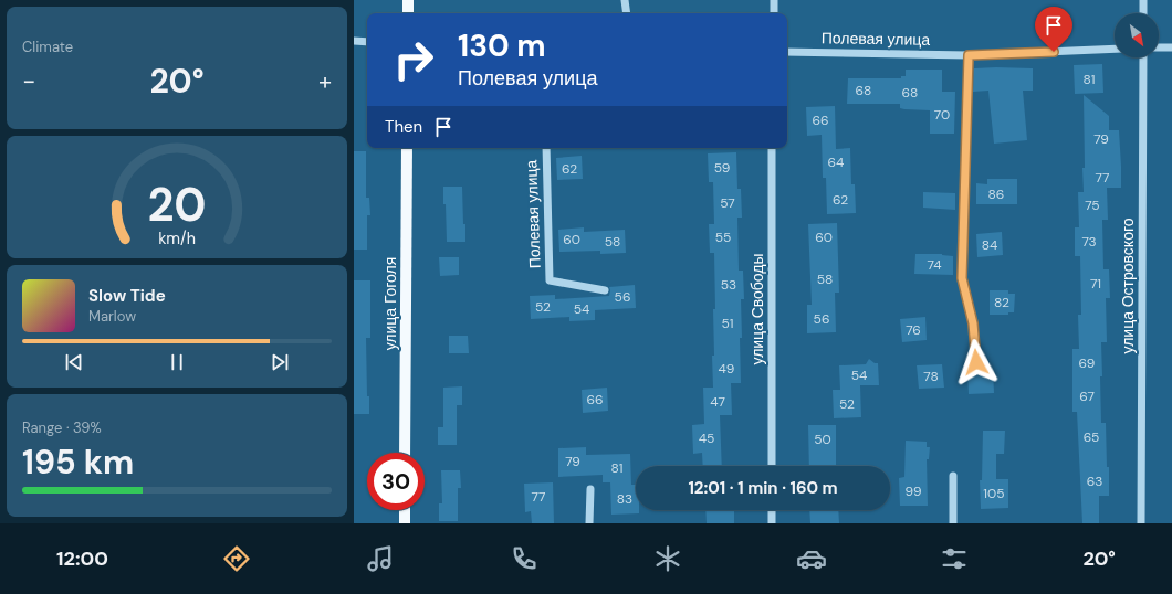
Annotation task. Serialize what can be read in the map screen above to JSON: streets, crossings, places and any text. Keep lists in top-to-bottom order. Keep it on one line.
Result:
{"streets":{"main road":["улица Гоголя"],"street":["Полевая улица","улица Островского","улица Свободы"]},"house_numbers":["81","68","68","70","66","79","64","59","62","77","86","62","57","75","55","60","60","58","73","84","74","58","71","53","56","82","52","54","56","51","76","69","49","54","78","67","66","47","52","65","45","50","79","81","63","99","105","77","83"],"north":"bottom right","page":{"tile":["Climate",["Range · 39%","195 km"]],"turn":["130 m","Полевая улица"],"heat":["−","20°","+"],"then":"Then","song":["Slow Tide","Marlow"],"limit":"30","trip":"12:01 · 1 min · 160 m","tabs":["12:00","20°"],"gauge":["20","km/h"]}}
